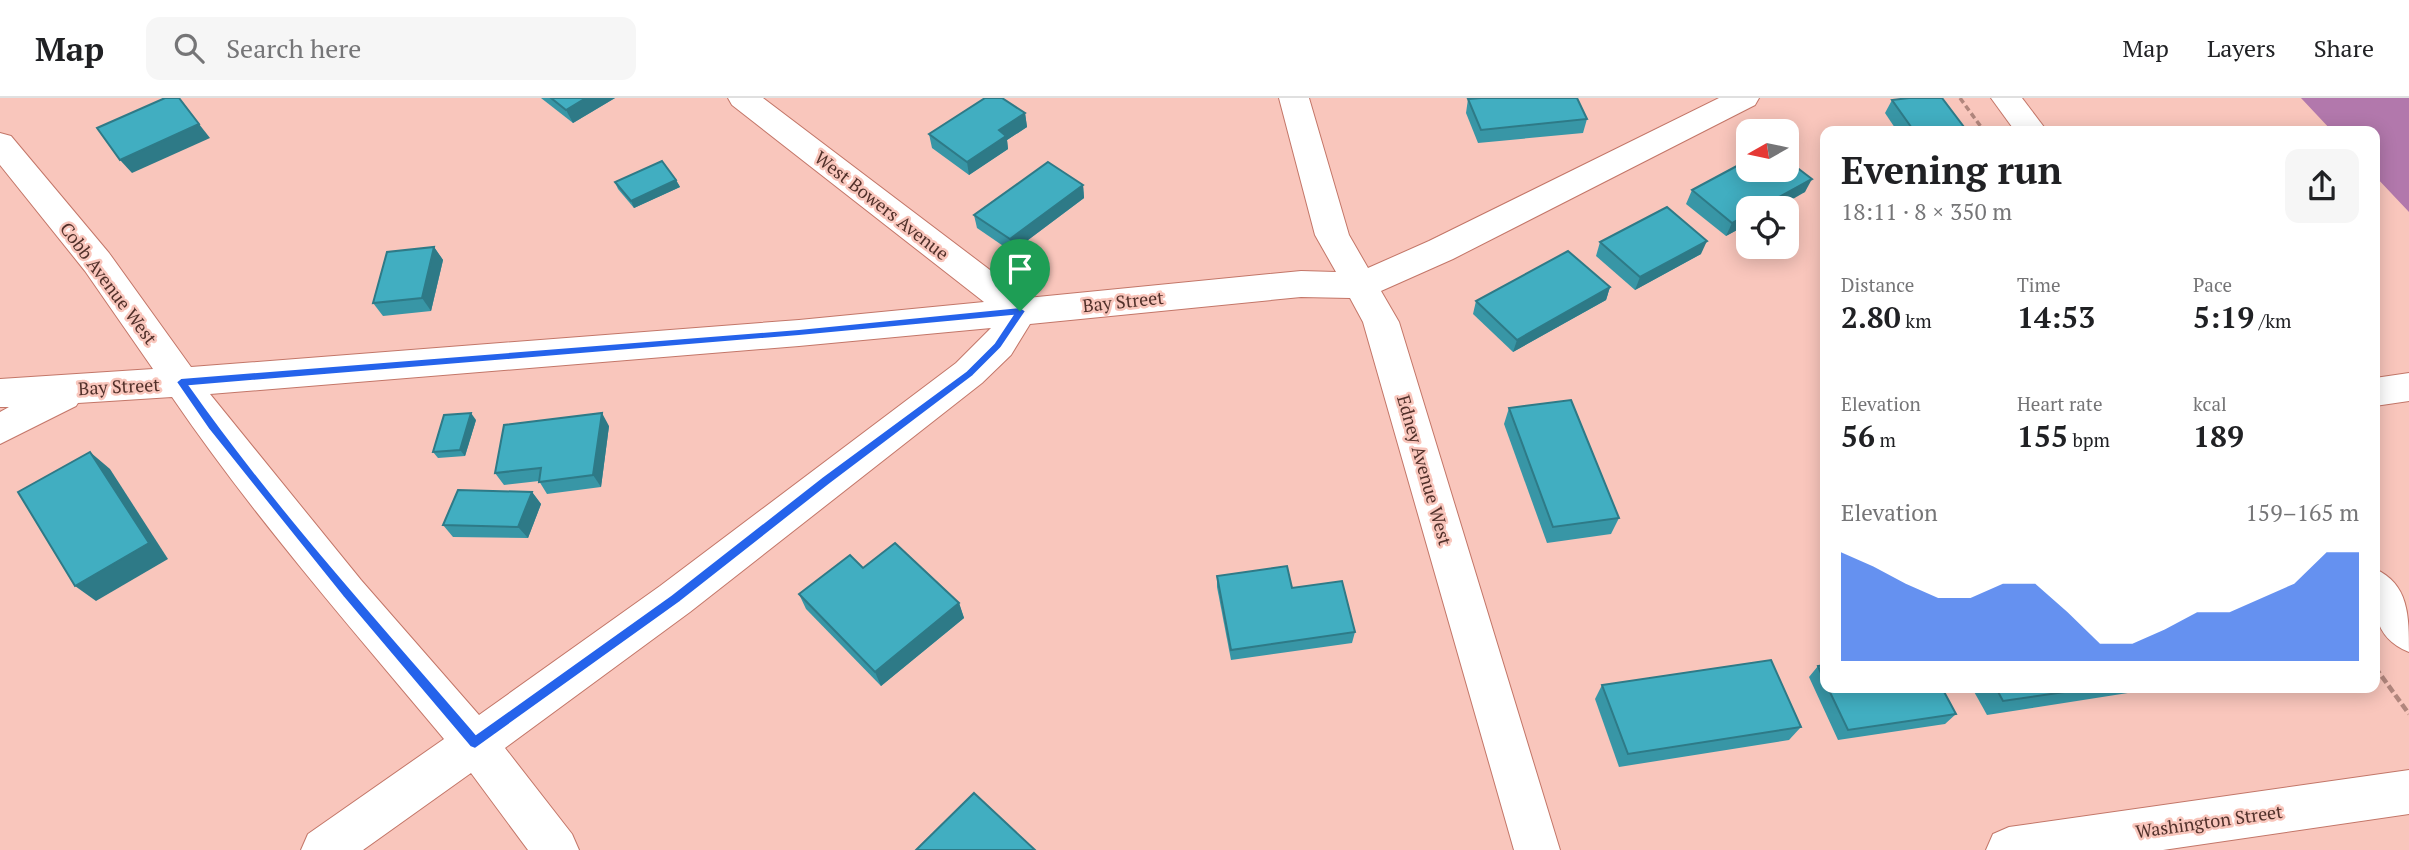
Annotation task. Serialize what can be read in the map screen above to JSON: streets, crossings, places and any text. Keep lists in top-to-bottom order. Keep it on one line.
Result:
{"streets":{"street":["West Bowers Avenue","Cobb Avenue West","Bay Street","Edney Avenue West","Washington Street"]},"crossings":[["West Bowers Avenue","Bay Street"],["Cobb Avenue West","Bay Street"],["Bay Street","Edney Avenue West"]],"north":"left","page":{"header":"Map","search":"Search here","nav":["Map","Layers","Share"],"heading":["Evening run","18:11 · 8 × 350 m"],"stats":[["Distance","2.80 km"],["Time","14:53"],["Pace","5:19 /km"],["Elevation","56 m"],["Heart rate","155 bpm"],["kcal","189"]],"chart":["Elevation","159–165 m"]}}
